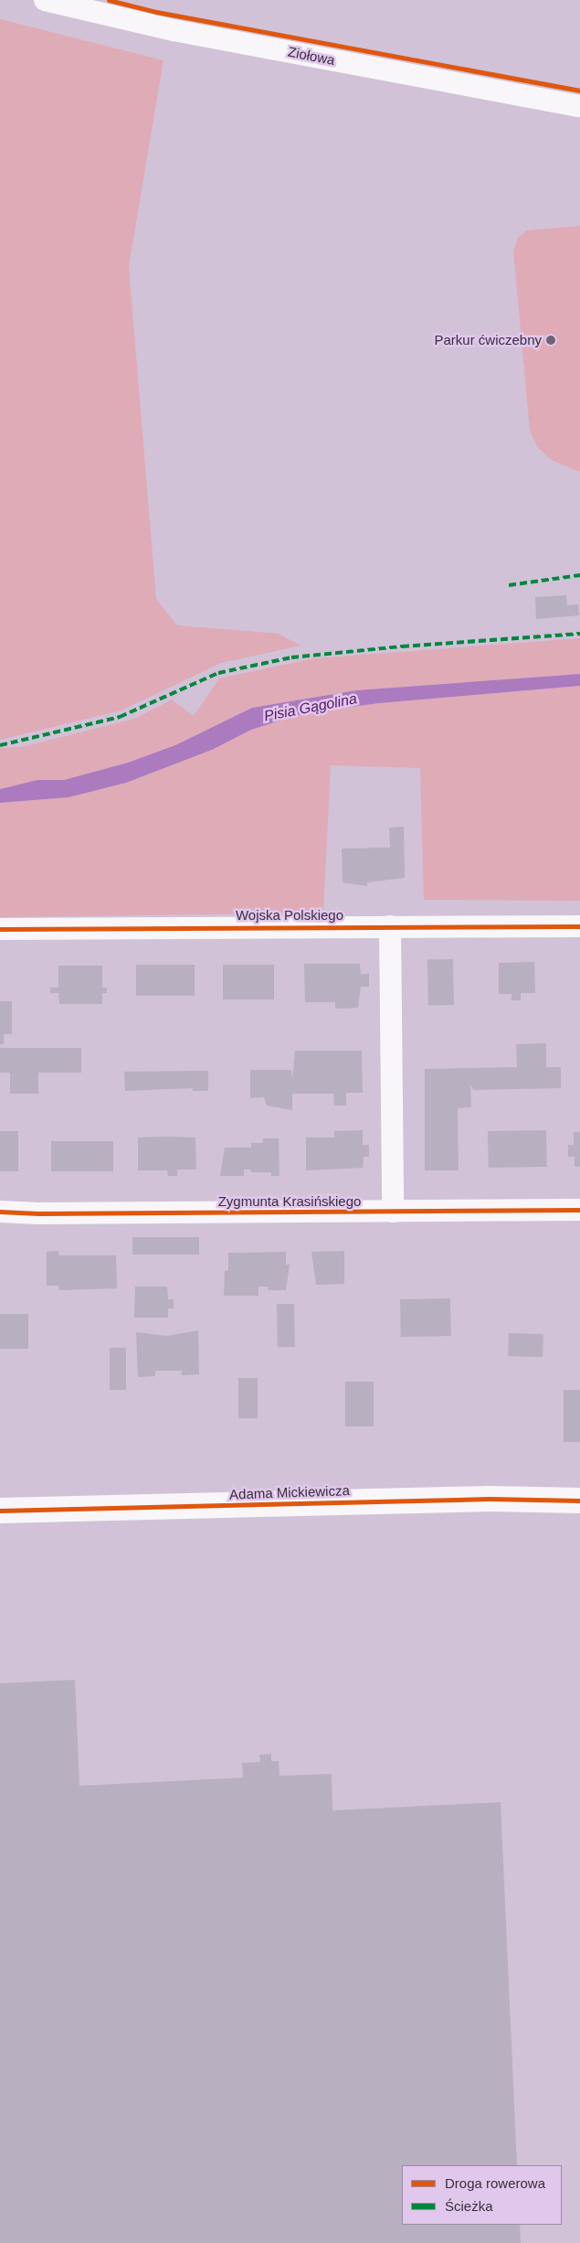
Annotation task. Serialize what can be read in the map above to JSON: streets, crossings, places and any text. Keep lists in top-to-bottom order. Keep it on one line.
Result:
{"streets":{"street":["Ziołowa","Wojska Polskiego","Zygmunta Krasińskiego","Adama Mickiewicza"]},"water":["Pisia Gągolina"],"places":["Parkur ćwiczebny"],"legend":["Droga rowerowa","Ścieżka"]}
